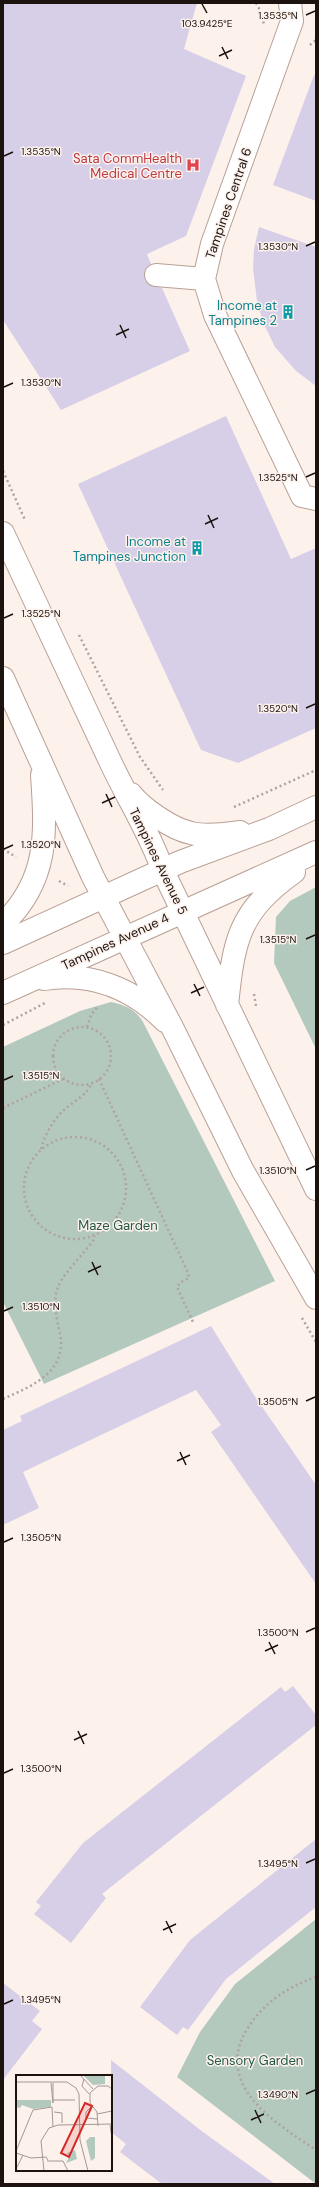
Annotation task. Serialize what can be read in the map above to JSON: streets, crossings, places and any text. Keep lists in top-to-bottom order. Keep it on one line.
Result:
{"streets":{"main road":["Tampines Central 6","Tampines Avenue 5","Tampines Avenue 4"]},"crossings":[["Tampines Avenue 5","Tampines Avenue 4"]],"parks":["Maze Garden","Sensory Garden"],"places":{"hospital":["Sata CommHealth Medical Centre"],"building":["Income at Tampines 2","Income at Tampines Junction"]},"coordinates":["1.3535°N","103.9425°E","1.3530°N","1.3525°N","1.3520°N","1.3515°N","1.3510°N","1.3505°N","1.3500°N","1.3495°N","1.3490°N"]}
